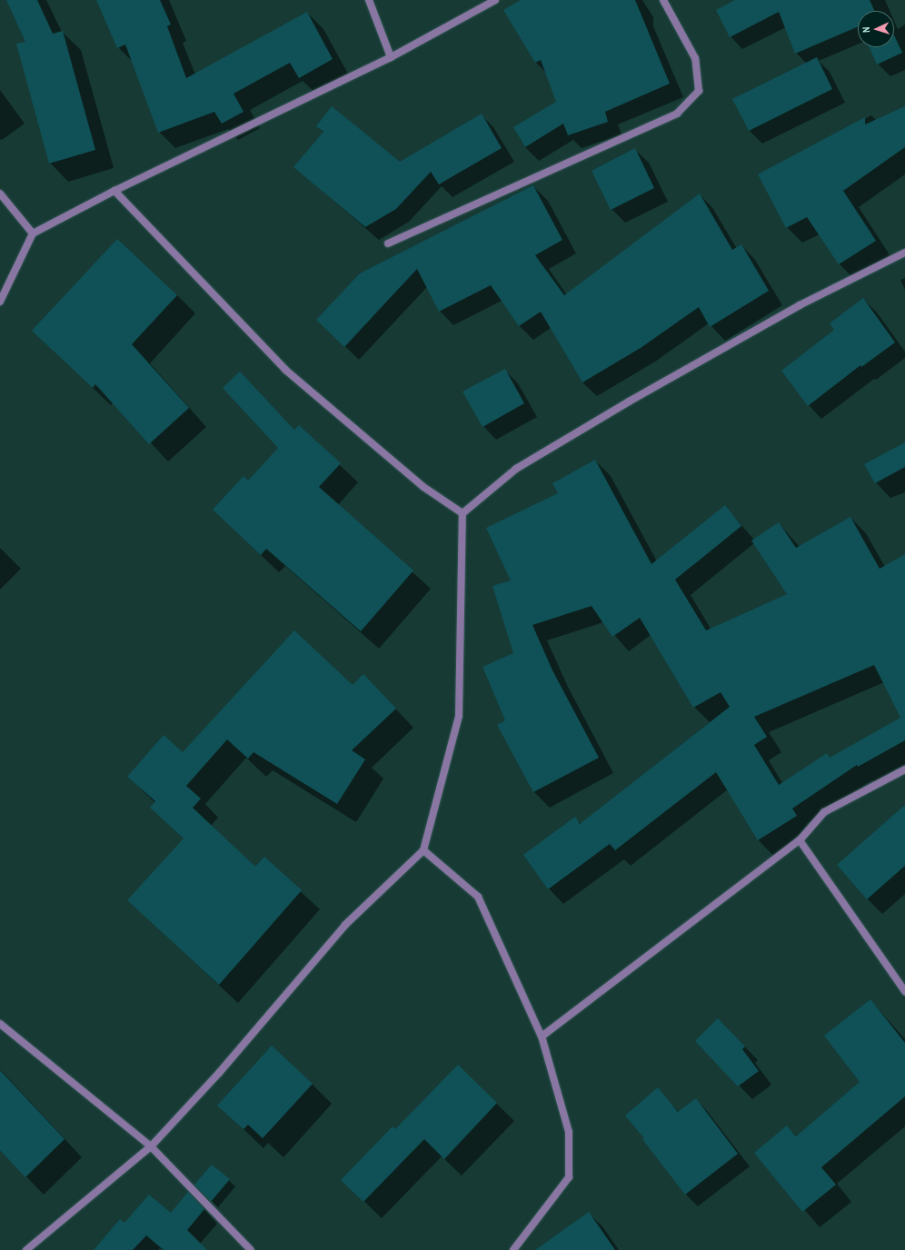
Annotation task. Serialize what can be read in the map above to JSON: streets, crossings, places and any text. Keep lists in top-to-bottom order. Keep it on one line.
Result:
{"north":"left"}
